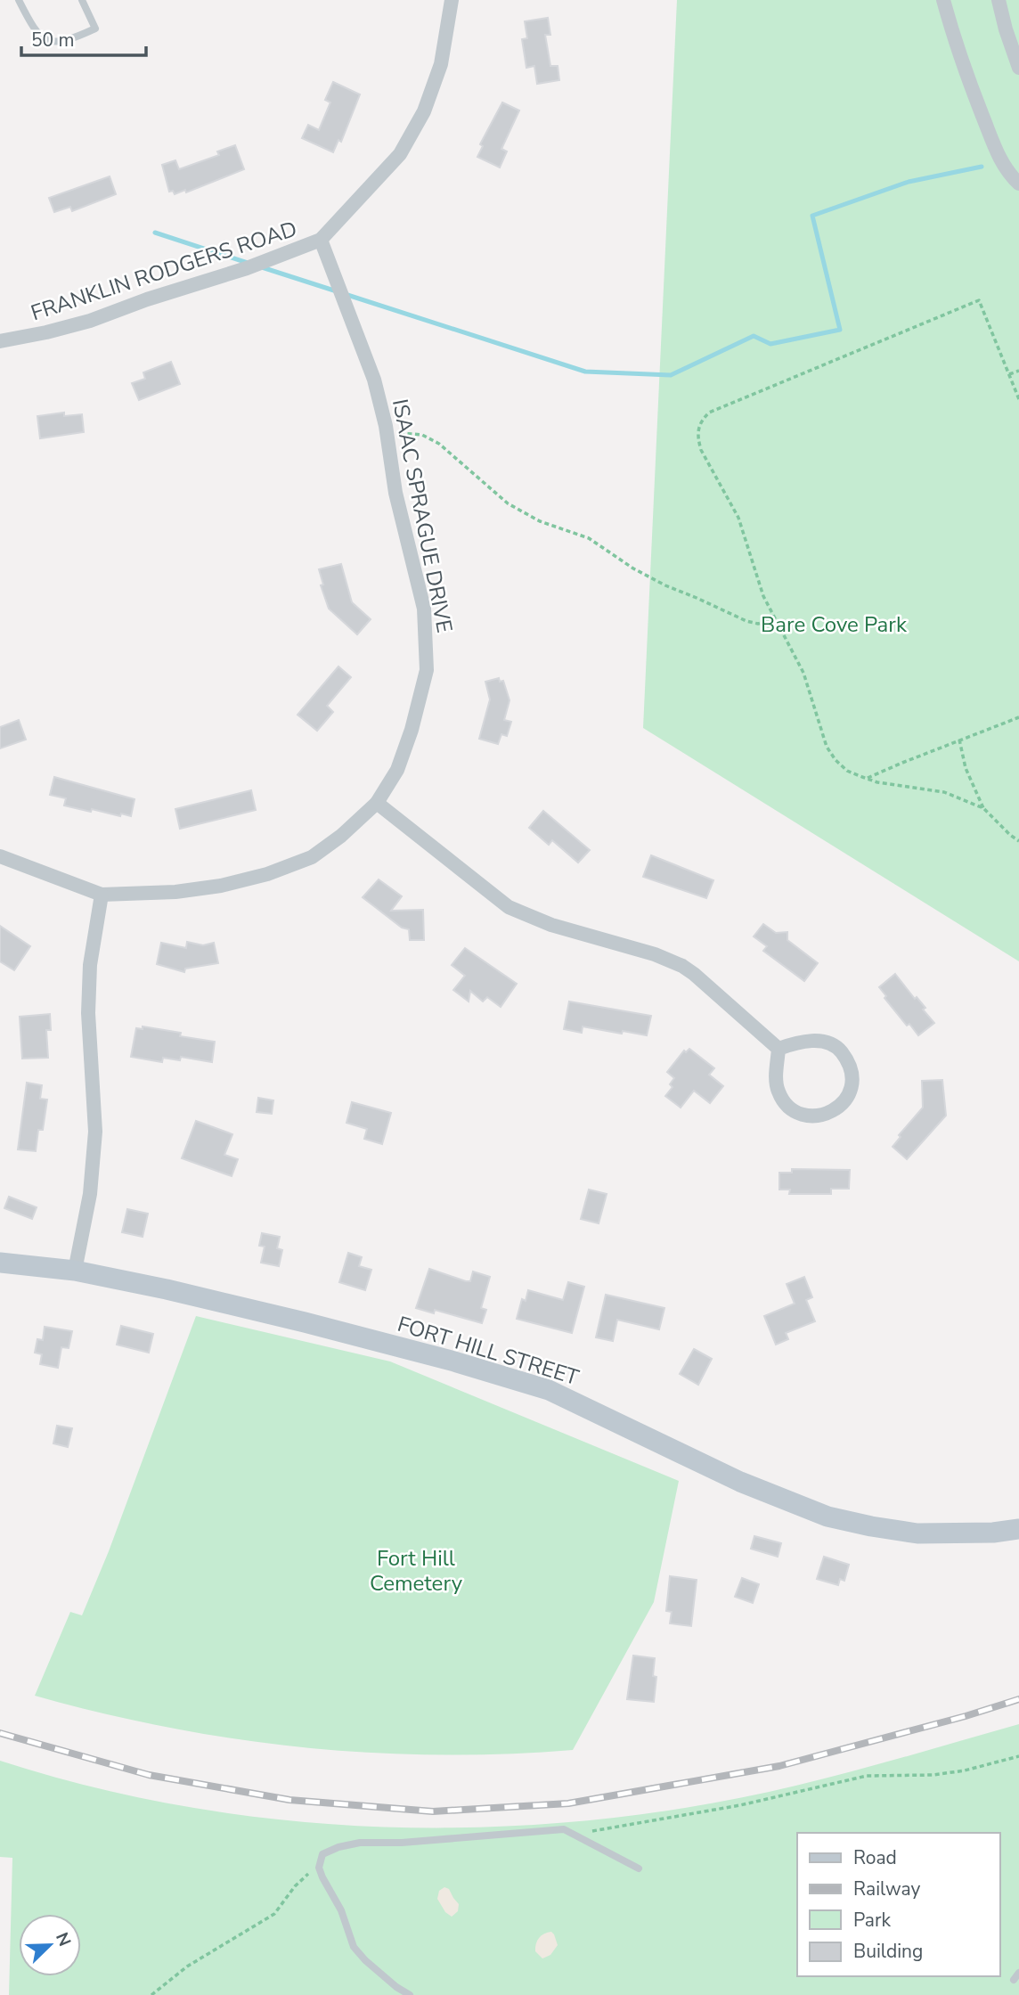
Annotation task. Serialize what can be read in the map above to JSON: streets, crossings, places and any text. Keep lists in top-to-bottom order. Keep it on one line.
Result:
{"streets":{"main road":["FORT HILL STREET"],"street":["FRANKLIN RODGERS ROAD","ISAAC SPRAGUE DRIVE"]},"crossings":[["FRANKLIN RODGERS ROAD","ISAAC SPRAGUE DRIVE"]],"parks":["Bare Cove Park","Fort Hill Cemetery"],"legend":["Road","Railway","Park","Building"],"scale_bar":"50 m","north":"top right"}
